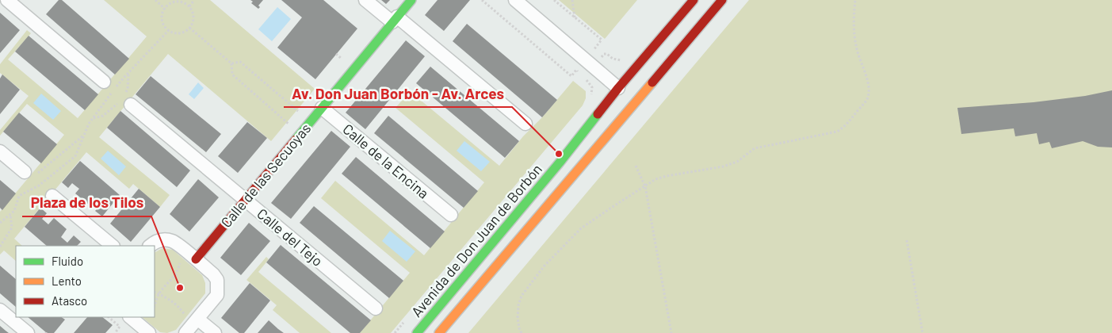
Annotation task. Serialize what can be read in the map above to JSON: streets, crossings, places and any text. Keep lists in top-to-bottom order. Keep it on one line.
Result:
{"streets":{"street":["Calle de la Encina","Calle de las Secuoyas","Calle del Tejo","Avenida de Don Juan de Borbón"]},"crossings":[["Calle de la Encina","Calle de las Secuoyas"],["Calle de las Secuoyas","Calle del Tejo"]],"places":["Av. Don Juan Borbón - Av. Arces","Plaza de los Tilos"],"legend":["Fluido","Lento","Atasco"]}
